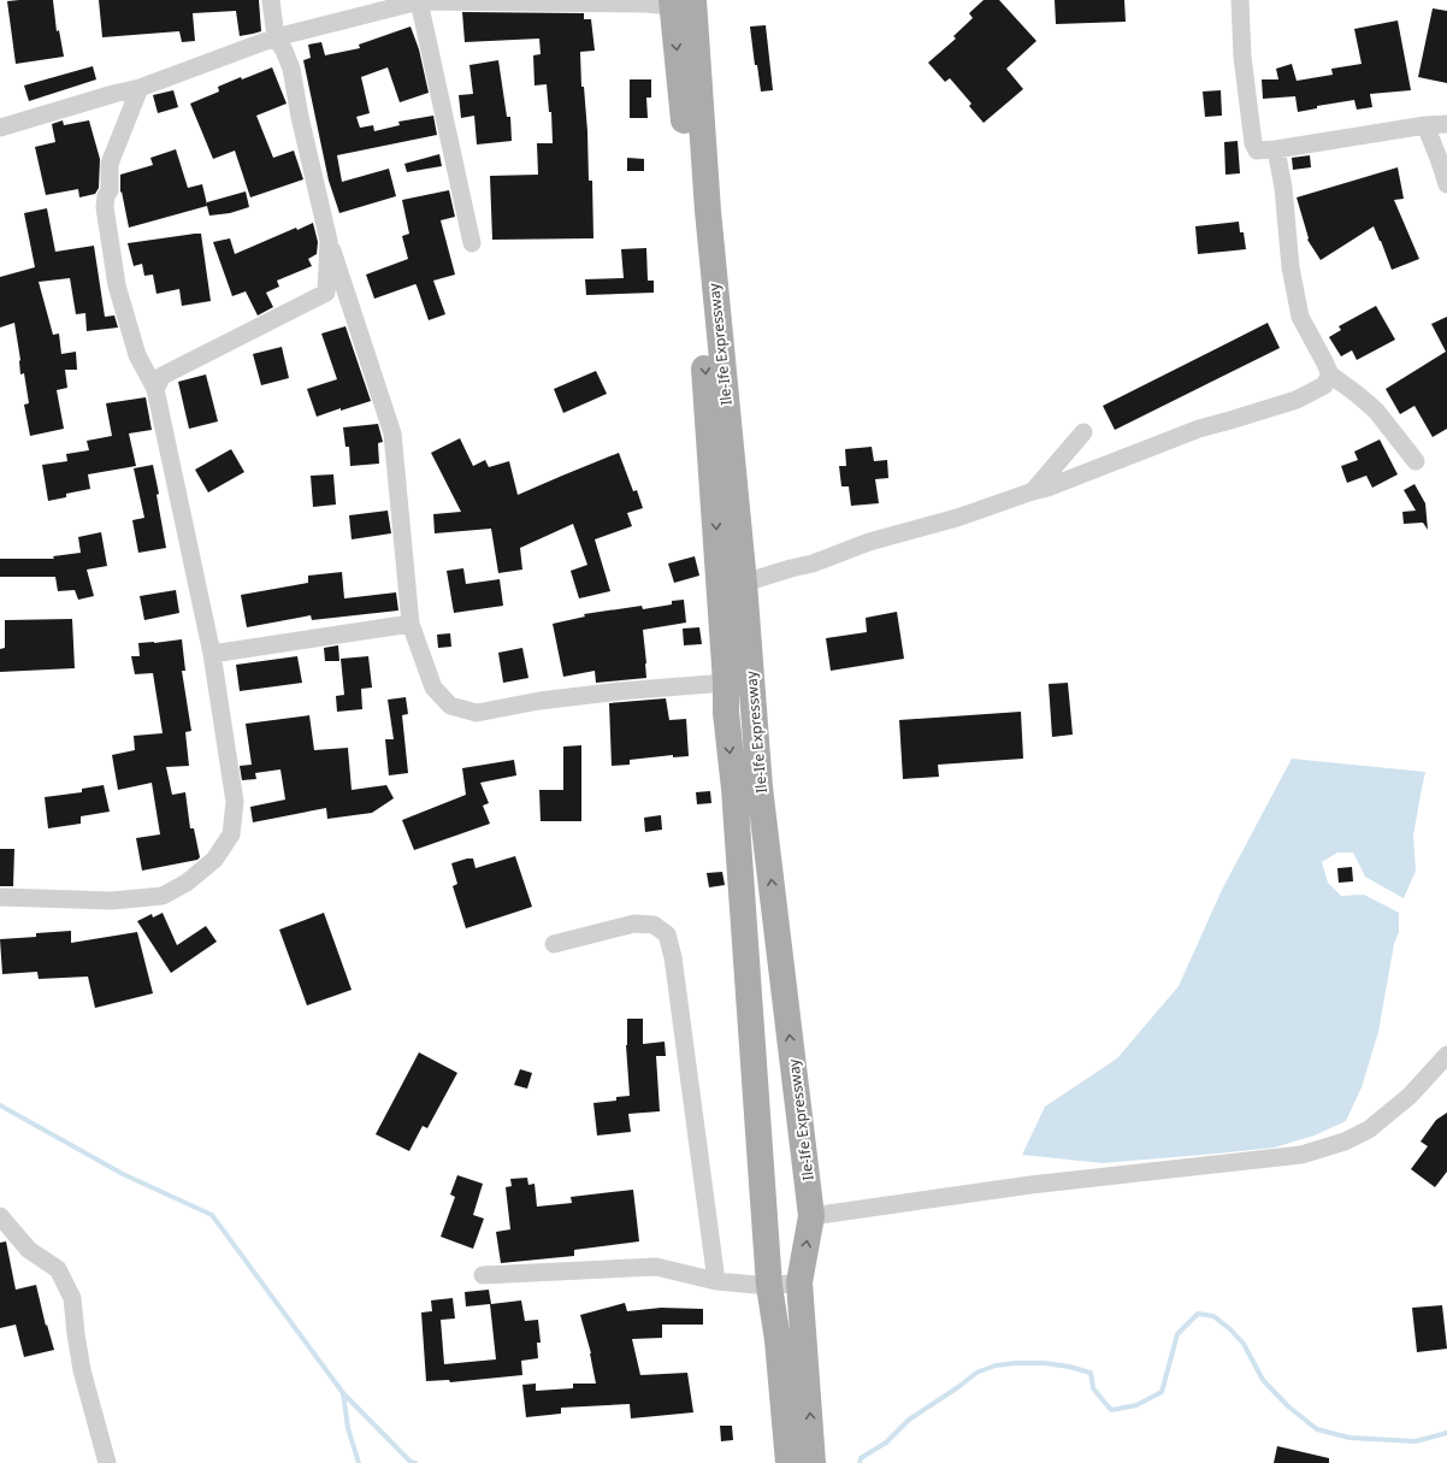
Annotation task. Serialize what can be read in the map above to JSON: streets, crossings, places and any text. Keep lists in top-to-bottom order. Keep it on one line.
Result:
{"streets":{"main road":["Ile-Ife Expressway"]}}
